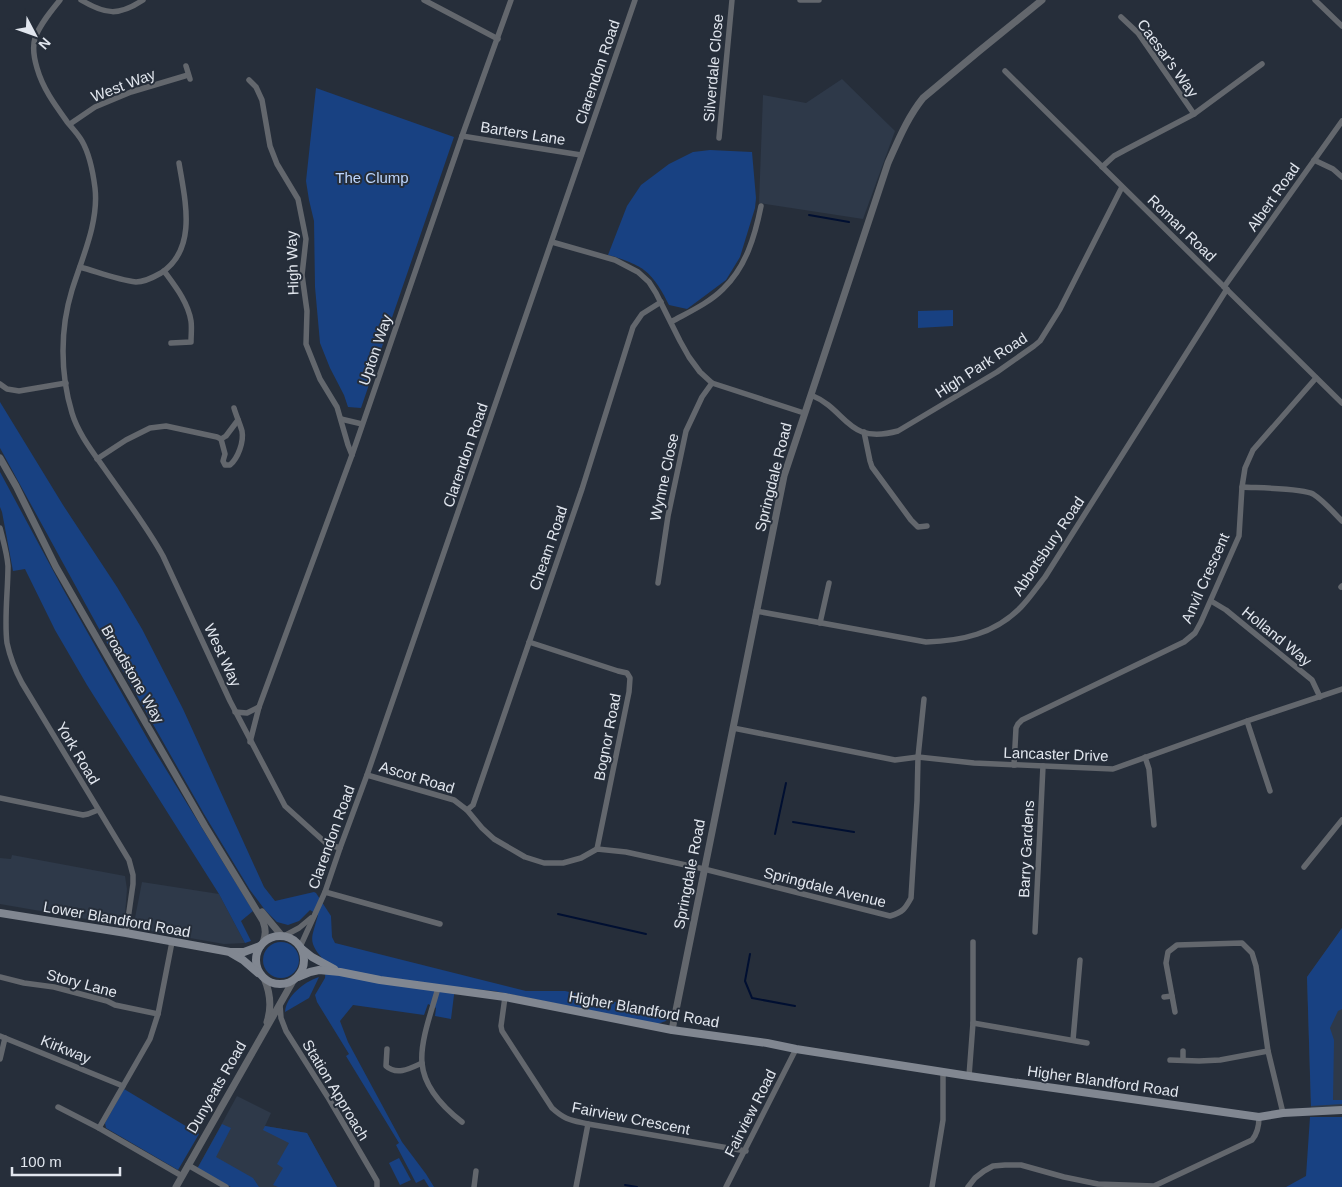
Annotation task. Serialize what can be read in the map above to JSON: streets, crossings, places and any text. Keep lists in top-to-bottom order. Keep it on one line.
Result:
{"streets":{"main road":["Lower Blandford Road","Higher Blandford Road"],"street":["Caesar's Way","Silverdale Close","Clarendon Road","West Way","Barters Lane","Albert Road","Roman Road","High Way","Upton Way","High Park Road","Wynne Close","Springdale Road","Abbotsbury Road","Cheam Road","Anvil Crescent","Holland Way","Broadstone Way","Bognor Road","York Road","Lancaster Drive","Ascot Road","Barry Gardens","Springdale Avenue","Story Lane","Kirkway","Dunyeats Road","Station Approach","Fairview Road","Fairview Crescent"]},"crossings":[["Caesar's Way","Roman Road"],["Clarendon Road","West Way"],["Clarendon Road","Barters Lane"],["Clarendon Road","Broadstone Way"],["Clarendon Road","Ascot Road"],["Clarendon Road","Lower Blandford Road"],["Clarendon Road","Higher Blandford Road"],["Clarendon Road","Dunyeats Road"],["West Way","Upton Way"],["Barters Lane","Upton Way"],["Albert Road","Roman Road"],["Albert Road","Abbotsbury Road"],["Roman Road","High Park Road"],["Roman Road","Abbotsbury Road"],["Roman Road","Anvil Crescent"],["High Way","Upton Way"],["High Park Road","Springdale Road"],["Springdale Road","Abbotsbury Road"],["Springdale Road","Springdale Avenue"],["Springdale Road","Higher Blandford Road"],["Cheam Road","Bognor Road"],["Cheam Road","Ascot Road"],["Anvil Crescent","Holland Way"],["Anvil Crescent","Lancaster Drive"],["Holland Way","Lancaster Drive"],["Broadstone Way","Lower Blandford Road"],["Broadstone Way","Higher Blandford Road"],["Broadstone Way","Dunyeats Road"],["Bognor Road","Ascot Road"],["York Road","Lower Blandford Road"],["Lancaster Drive","Barry Gardens"],["Lancaster Drive","Springdale Avenue"],["Lower Blandford Road","Higher Blandford Road"],["Lower Blandford Road","Dunyeats Road"],["Higher Blandford Road","Dunyeats Road"],["Higher Blandford Road","Fairview Road"],["Higher Blandford Road","Fairview Crescent"],["Dunyeats Road","Station Approach"],["Fairview Road","Fairview Crescent"]],"parks":["The Clump"],"scale_bar":"100 m","north":"bottom right"}
